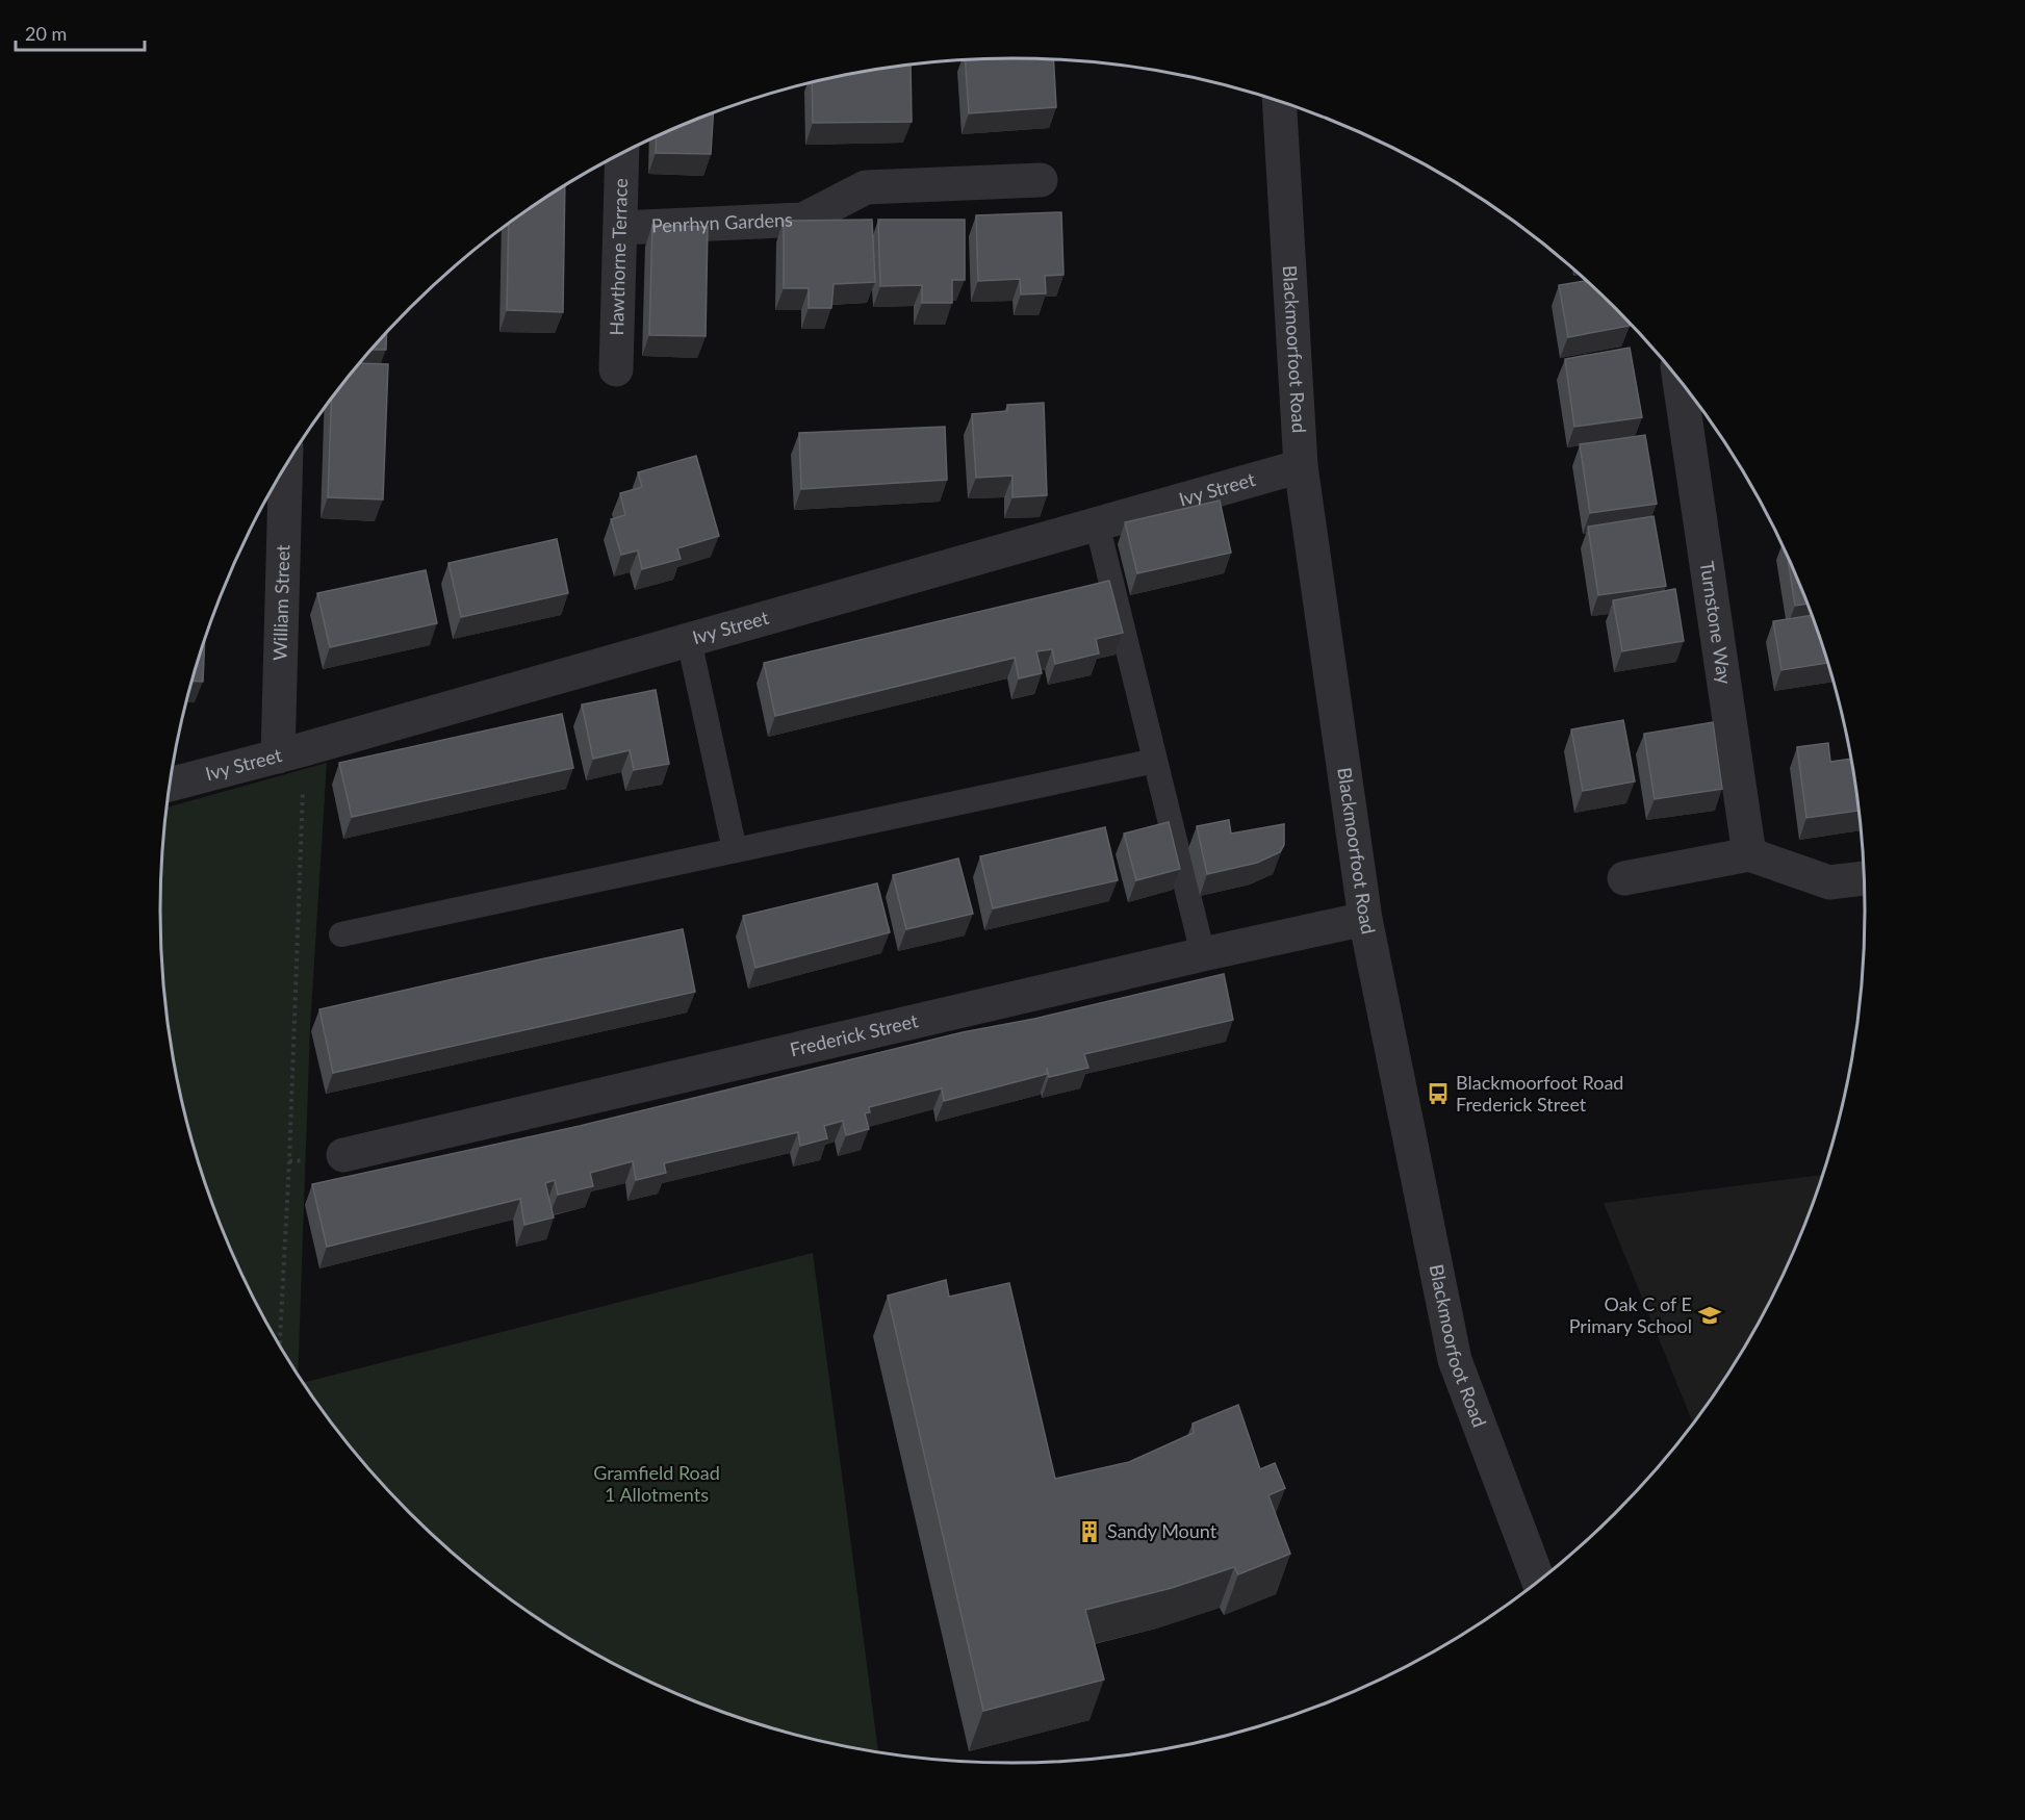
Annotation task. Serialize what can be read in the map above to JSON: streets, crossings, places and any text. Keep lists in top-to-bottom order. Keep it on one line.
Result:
{"streets":{"street":["Penrhyn Gardens","Hawthorne Terrace","Blackmoorfoot Road","Ivy Street","William Street","Turnstone Way","Frederick Street"]},"crossings":[["Penrhyn Gardens","Hawthorne Terrace"],["Blackmoorfoot Road","Ivy Street"],["Blackmoorfoot Road","Frederick Street"],["Ivy Street","William Street"]],"parks":["Gramfield Road 1 Allotments"],"places":{"bus stop":["Blackmoorfoot Road Frederick Street"],"school or university":["Oak C of E Primary School"],"building":["Sandy Mount"]},"scale_bar":"20 m"}
